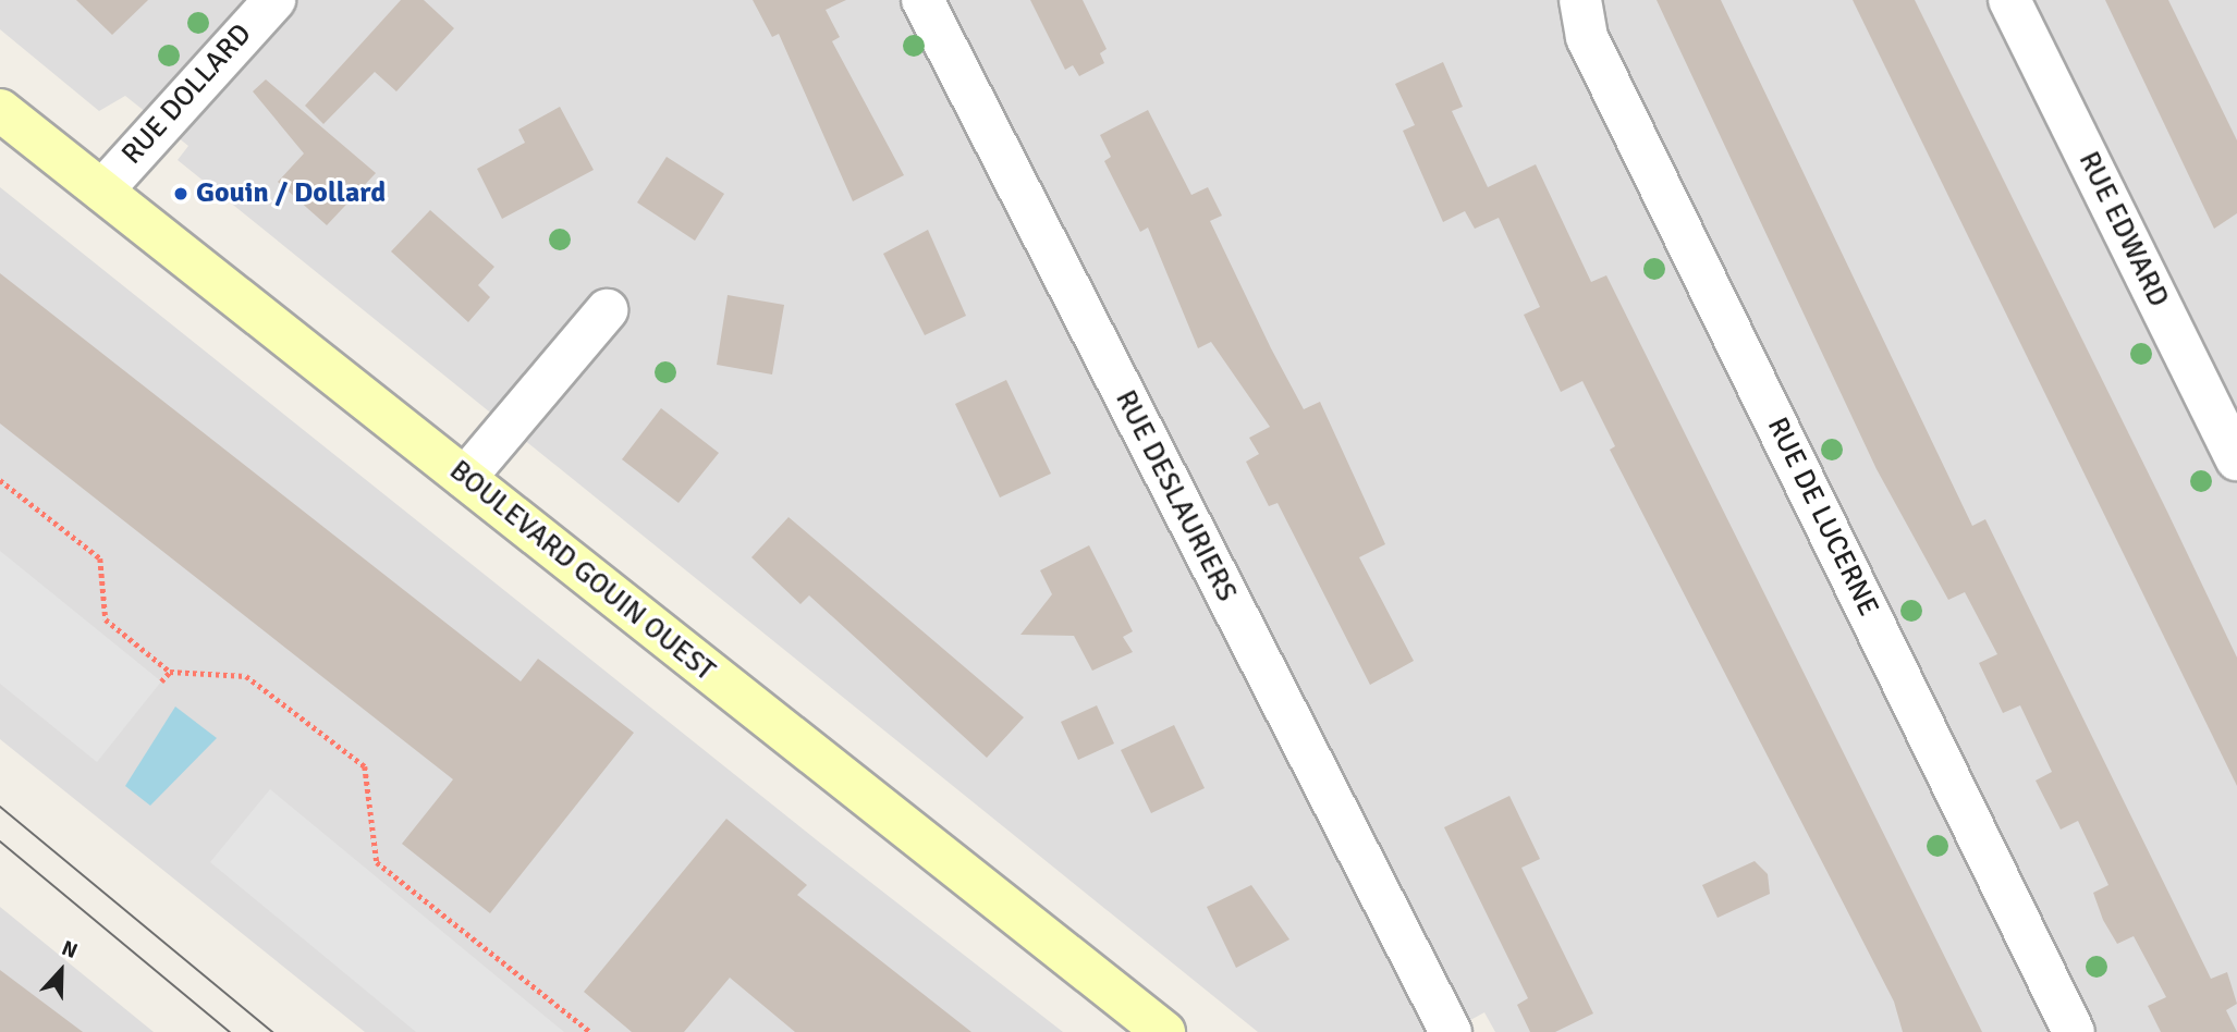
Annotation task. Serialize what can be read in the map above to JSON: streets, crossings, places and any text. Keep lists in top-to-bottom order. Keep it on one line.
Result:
{"streets":{"main road":["BOULEVARD GOUIN OUEST"],"street":["RUE DOLLARD","RUE EDWARD","RUE DESLAURIERS","RUE DE LUCERNE"]},"crossings":[["RUE DOLLARD","BOULEVARD GOUIN OUEST"]],"places":["Gouin / Dollard"],"north":"top"}
